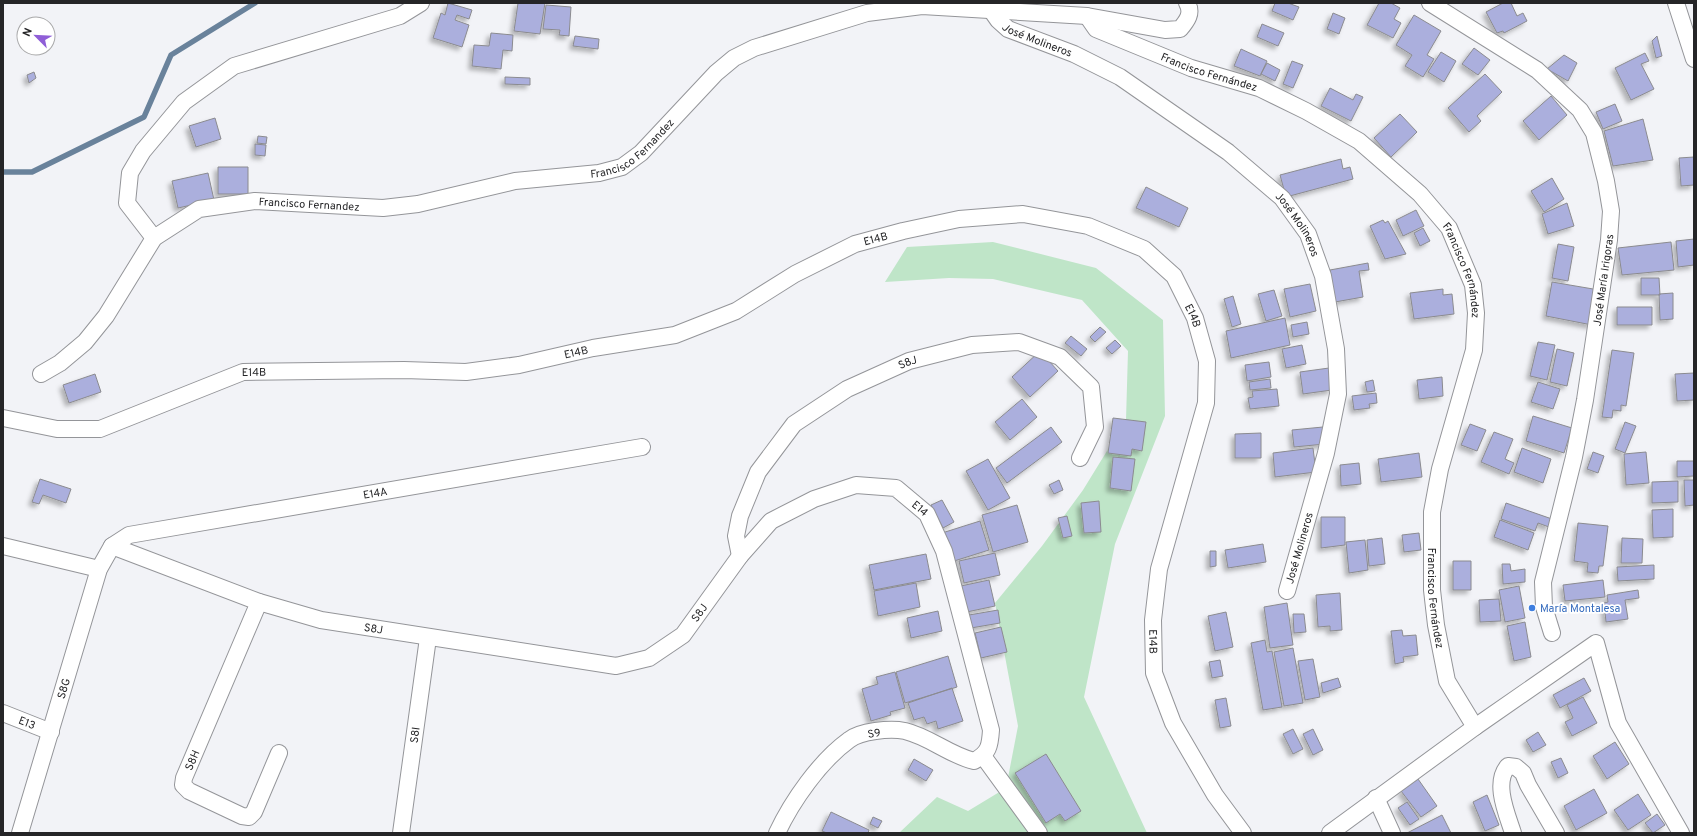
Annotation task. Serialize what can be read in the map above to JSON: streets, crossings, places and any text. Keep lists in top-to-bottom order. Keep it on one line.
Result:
{"streets":{"street":["José Molineros","Francisco Fernández","Francisco Fernandez","E14B","José María Irigoras","S8J","E14A","E14","S8G","E13","S9","S8I","S8H"]},"crossings":[["José Molineros","Francisco Fernandez"],["Francisco Fernández","Francisco Fernandez"],["S8J","E14A"],["S8J","E14"],["S8J","S8G"],["S8J","S8I"],["S8J","S8H"],["E14A","S8G"],["E14","S9"],["S8G","E13"]],"places":["María Montalesa"],"north":"top left"}
